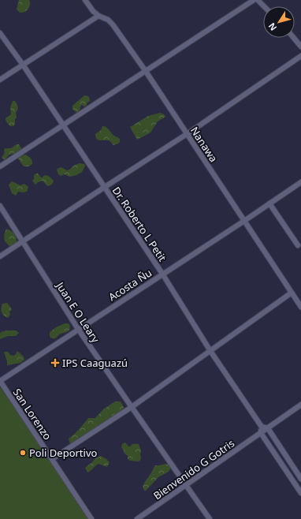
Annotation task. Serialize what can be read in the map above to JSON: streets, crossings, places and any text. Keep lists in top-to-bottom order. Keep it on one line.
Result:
{"streets":{"street":["Nanawa","Dr. Roberto L Petit","Acosta Ñu","Juan E O Leary","San Lorenzo","Bienvenido G Gotris"]},"crossings":[["Nanawa","Acosta Ñu"],["Dr. Roberto L Petit","Acosta Ñu"],["Acosta Ñu","Juan E O Leary"],["Acosta Ñu","San Lorenzo"],["Juan E O Leary","Bienvenido G Gotris"]],"places":{"health":["IPS Caaguazú"],"other":["Poli Deportivo"]},"north":"bottom left"}
